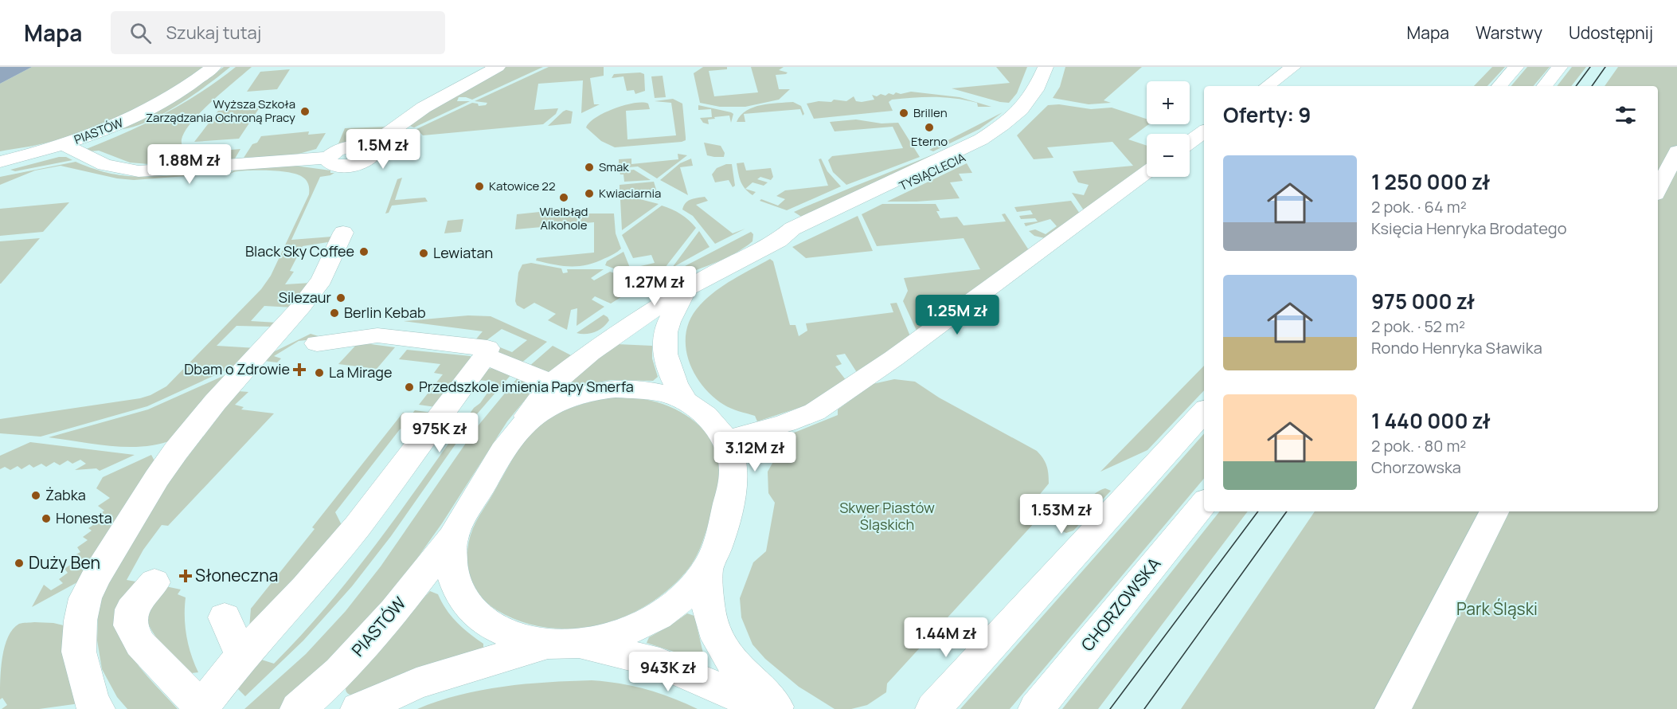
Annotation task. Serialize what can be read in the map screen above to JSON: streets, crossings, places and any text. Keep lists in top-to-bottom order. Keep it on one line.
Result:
{"streets":{"street":["PIASTÓW","TYSIĄCLECIA","CHORZOWSKA"]},"crossings":[["PIASTÓW","TYSIĄCLECIA"]],"parks":["Skwer Piastów Śląskich","Park Śląski"],"places":{"other":["Wyższa Szkoła Zarządzania Ochroną Pracy","Brillen","Eterno","Smak","Katowice 22","Kwiaciarnia","Wielbłąd Alkohole","Black Sky Coffee","Lewiatan","Silezaur","Berlin Kebab","La Mirage","Przedszkole imienia Papy Smerfa","Żabka","Honesta","Duży Ben"],"health":["Dbam o Zdrowie","Słoneczna"]},"page":{"header":"Mapa","search":"Szukaj tutaj","nav":["Mapa","Warstwy","Udostępnij"],"map_buttons":["+","−"],"heading":"Oferty: 9","price":["1.5M zł","1.88M zł","1.27M zł","1.25M zł","975K zł","3.12M zł","1.53M zł","1.44M zł","943K zł"],"list":[{"name":"1 250 000 zł","note":"2 pok. · 64 m² · Księcia Henryka Brodatego"},{"name":"975 000 zł","note":"2 pok. · 52 m² · Rondo Henryka Sławika"},{"name":"1 440 000 zł","note":"2 pok. · 80 m² · Chorzowska"}]}}
